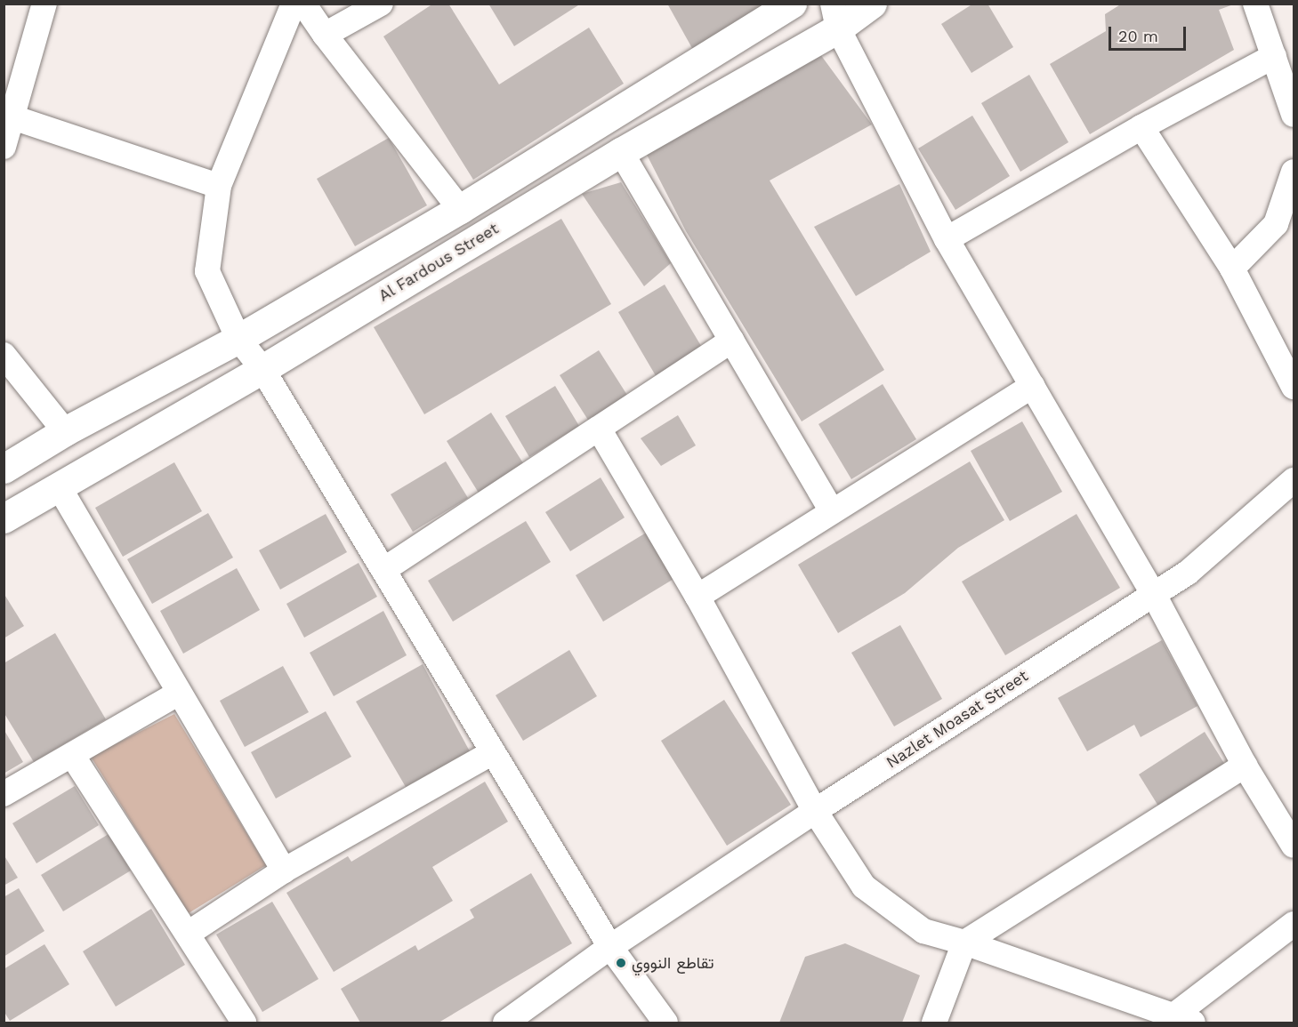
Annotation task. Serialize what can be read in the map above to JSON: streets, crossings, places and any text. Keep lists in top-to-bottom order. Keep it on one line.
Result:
{"streets":{"main road":["Al Fardous Street"],"street":["Nazlet Moasat Street"]},"places":["تقاطع النووي"],"scale_bar":"20 m"}
